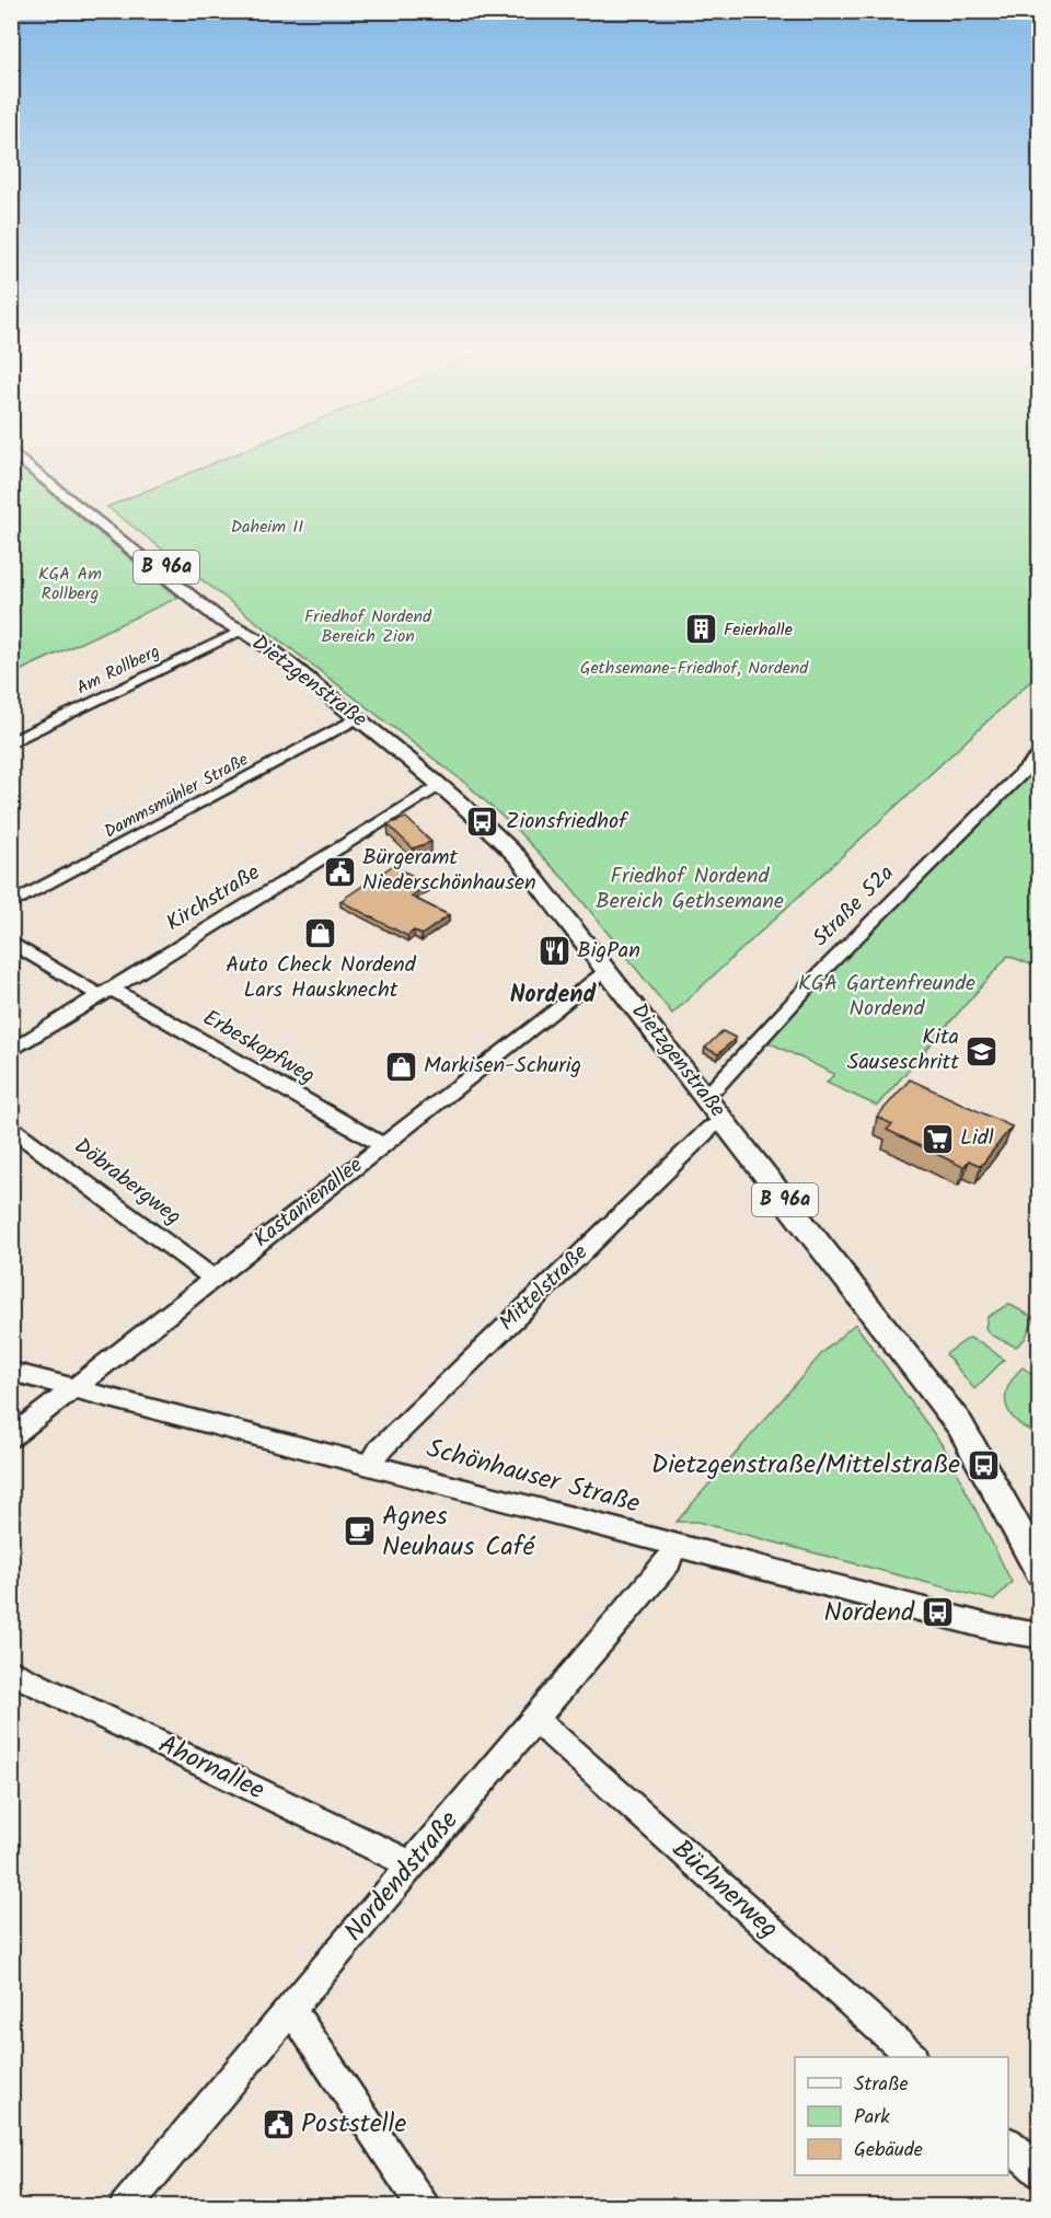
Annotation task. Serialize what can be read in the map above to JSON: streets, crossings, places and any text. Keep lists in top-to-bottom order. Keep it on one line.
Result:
{"streets":{"main road":["B 96a","Dietzgenstraße"],"street":["Am Rollberg","Dammsmühler Straße","Kirchstraße","Straße 52a","Erbeskopfweg","Döbrabergweg","Kastanienallee","Mittelstraße","Schönhauser Straße","Ahornallee","Nordendstraße","Büchnerweg"]},"crossings":[["Am Rollberg","Dietzgenstraße"],["Dietzgenstraße","Dammsmühler Straße"],["Dietzgenstraße","Kirchstraße"],["Dietzgenstraße","Straße 52a"],["Dietzgenstraße","Kastanienallee"],["Dietzgenstraße","Mittelstraße"],["Kirchstraße","Erbeskopfweg"],["Erbeskopfweg","Kastanienallee"],["Döbrabergweg","Kastanienallee"],["Kastanienallee","Schönhauser Straße"],["Mittelstraße","Schönhauser Straße"],["Schönhauser Straße","Nordendstraße"],["Ahornallee","Nordendstraße"],["Nordendstraße","Büchnerweg"]],"districts":["Nordend"],"parks":["Daheim II","KGA Am Rollberg","Friedhof Nordend Bereich Zion","Gethsemane-Friedhof, Nordend","Friedhof Nordend Bereich Gethsemane","KGA Gartenfreunde Nordend"],"places":{"building":["Feierhalle"],"bus stop":["Zionsfriedhof","Dietzgenstraße/Mittelstraße","Nordend"],"public building":["Bürgeramt Niederschönhausen","Poststelle"],"shop":["Auto Check Nordend Lars Hausknecht","Markisen-Schurig"],"restaurant":["BigPan"],"school or university":["Kita Sauseschritt"],"supermarket":["Lidl"],"cafe":["Agnes Neuhaus Café"]},"legend":["Straße","Park","Gebäude"]}
